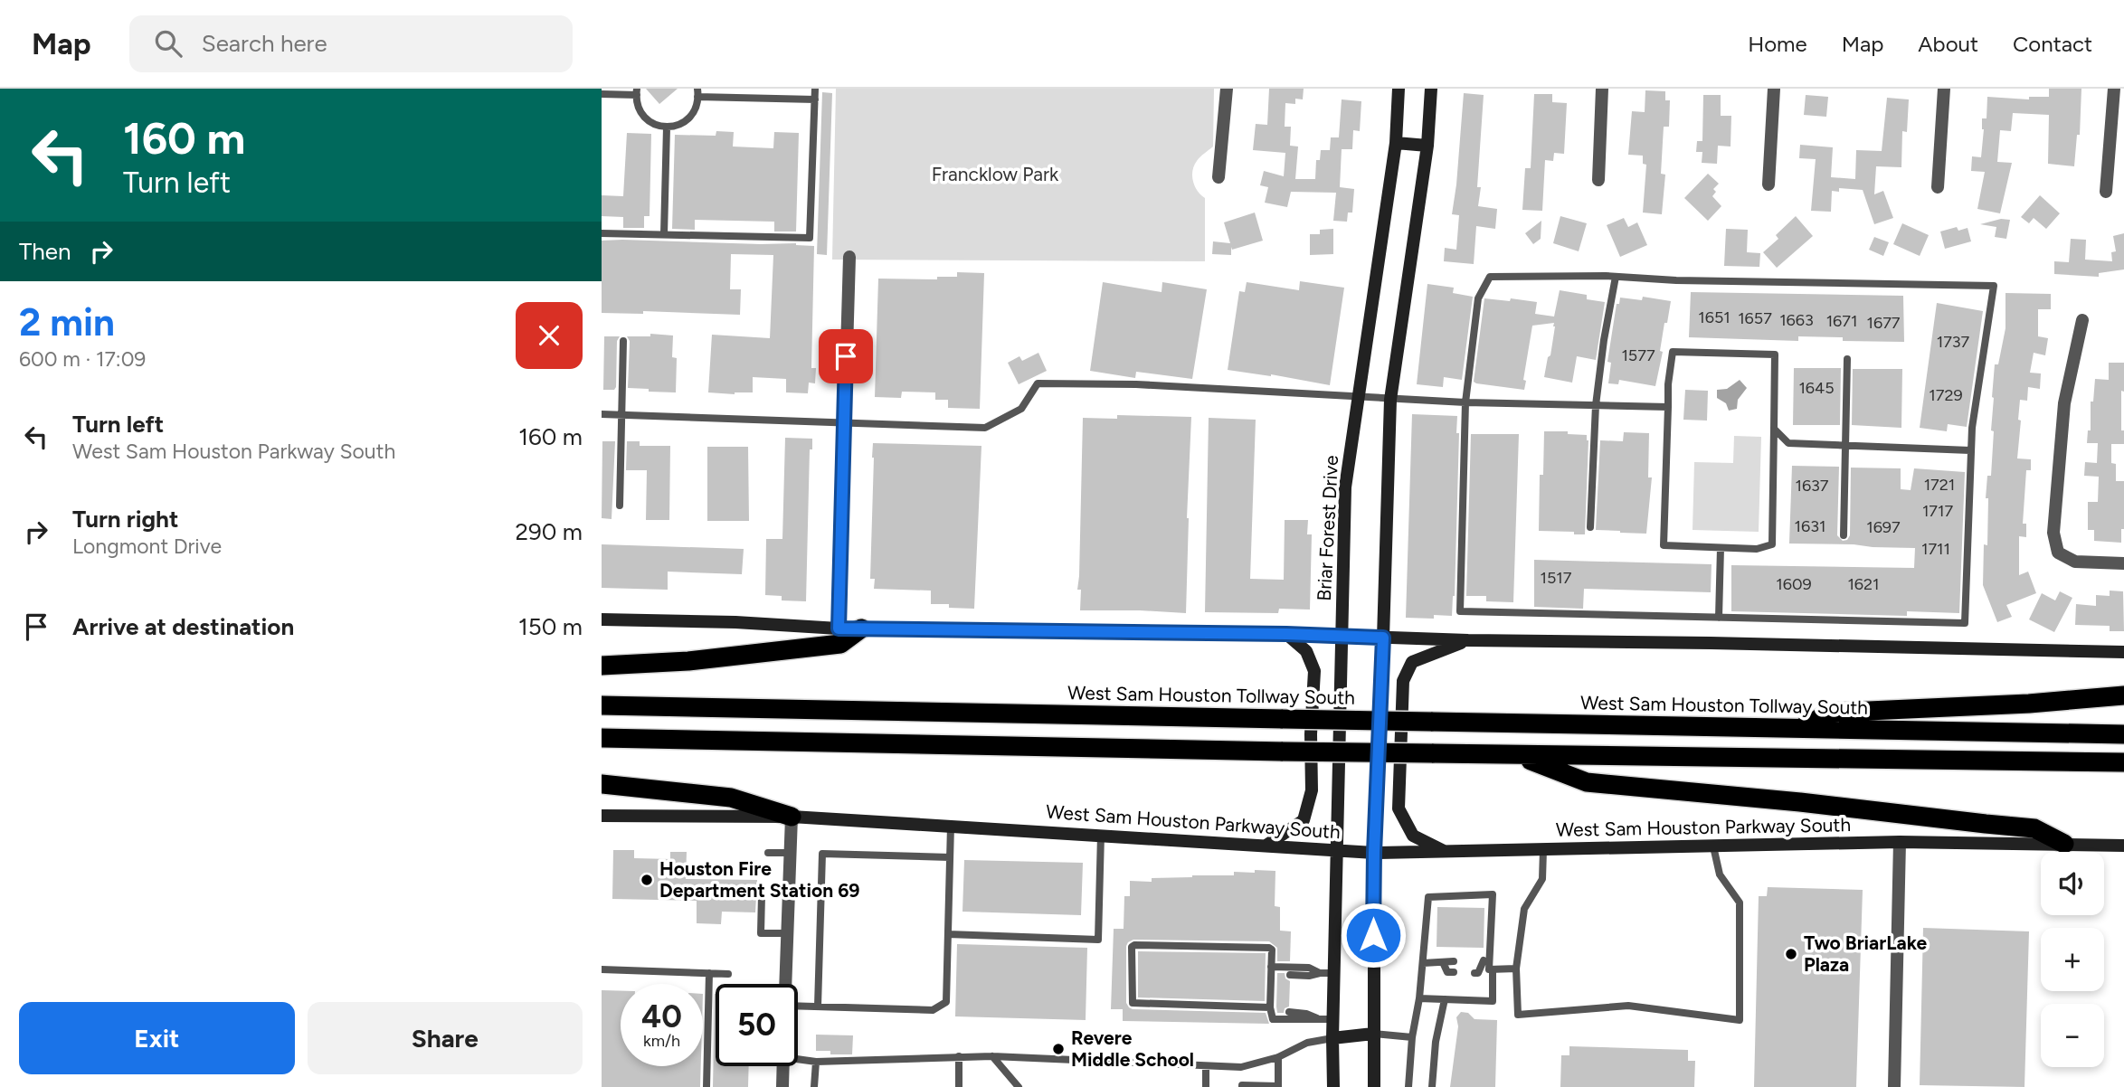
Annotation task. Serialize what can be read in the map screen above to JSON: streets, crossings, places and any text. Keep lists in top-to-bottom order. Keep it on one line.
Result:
{"streets":{"highway":["West Sam Houston Tollway South"],"main road":["Briar Forest Drive","West Sam Houston Parkway South"]},"crossings":[["Briar Forest Drive","West Sam Houston Parkway South"]],"parks":["Francklow Park"],"places":["Houston Fire Department Station 69","Two BriarLake Plaza","Revere Middle School"],"house_numbers":["1651","1657","1663","1671","1677","1737","1577","1645","1729","1721","1637","1717","1631","1697","1711","1517","1609","1621"],"page":{"header":"Map","search":"Search here","nav":["Home","Map","About","Contact"],"turn":["160 m","Turn left"],"then":"Then","heading":["2 min","600 m · 17:09"],"list":[{"name":"Turn left","note":"West Sam Houston Parkway South","value":"160 m"},{"name":"Turn right","note":"Longmont Drive","value":"290 m"},{"name":"Arrive at destination","value":"150 m"}],"map_buttons":["+","−"],"speed":"40 km/h","limit":"50","buttons":["Exit","Share"]}}
